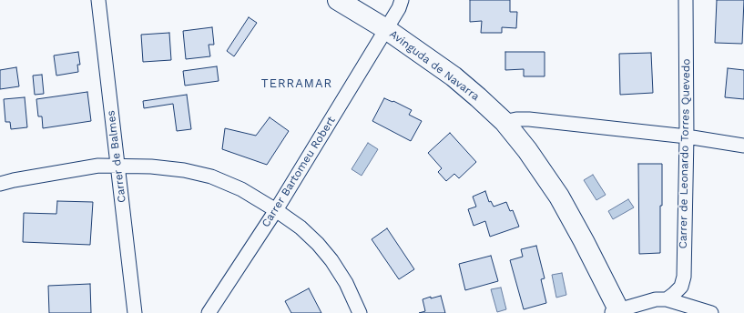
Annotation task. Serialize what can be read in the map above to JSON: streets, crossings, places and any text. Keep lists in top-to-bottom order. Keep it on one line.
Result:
{"streets":{"street":["Avinguda de Navarra","Carrer de Leonardo Torres Quevedo","Carrer de Balmes","Carrer Bartomeu Robert"]},"crossings":[["Avinguda de Navarra","Carrer Bartomeu Robert"]],"districts":["TERRAMAR"]}
